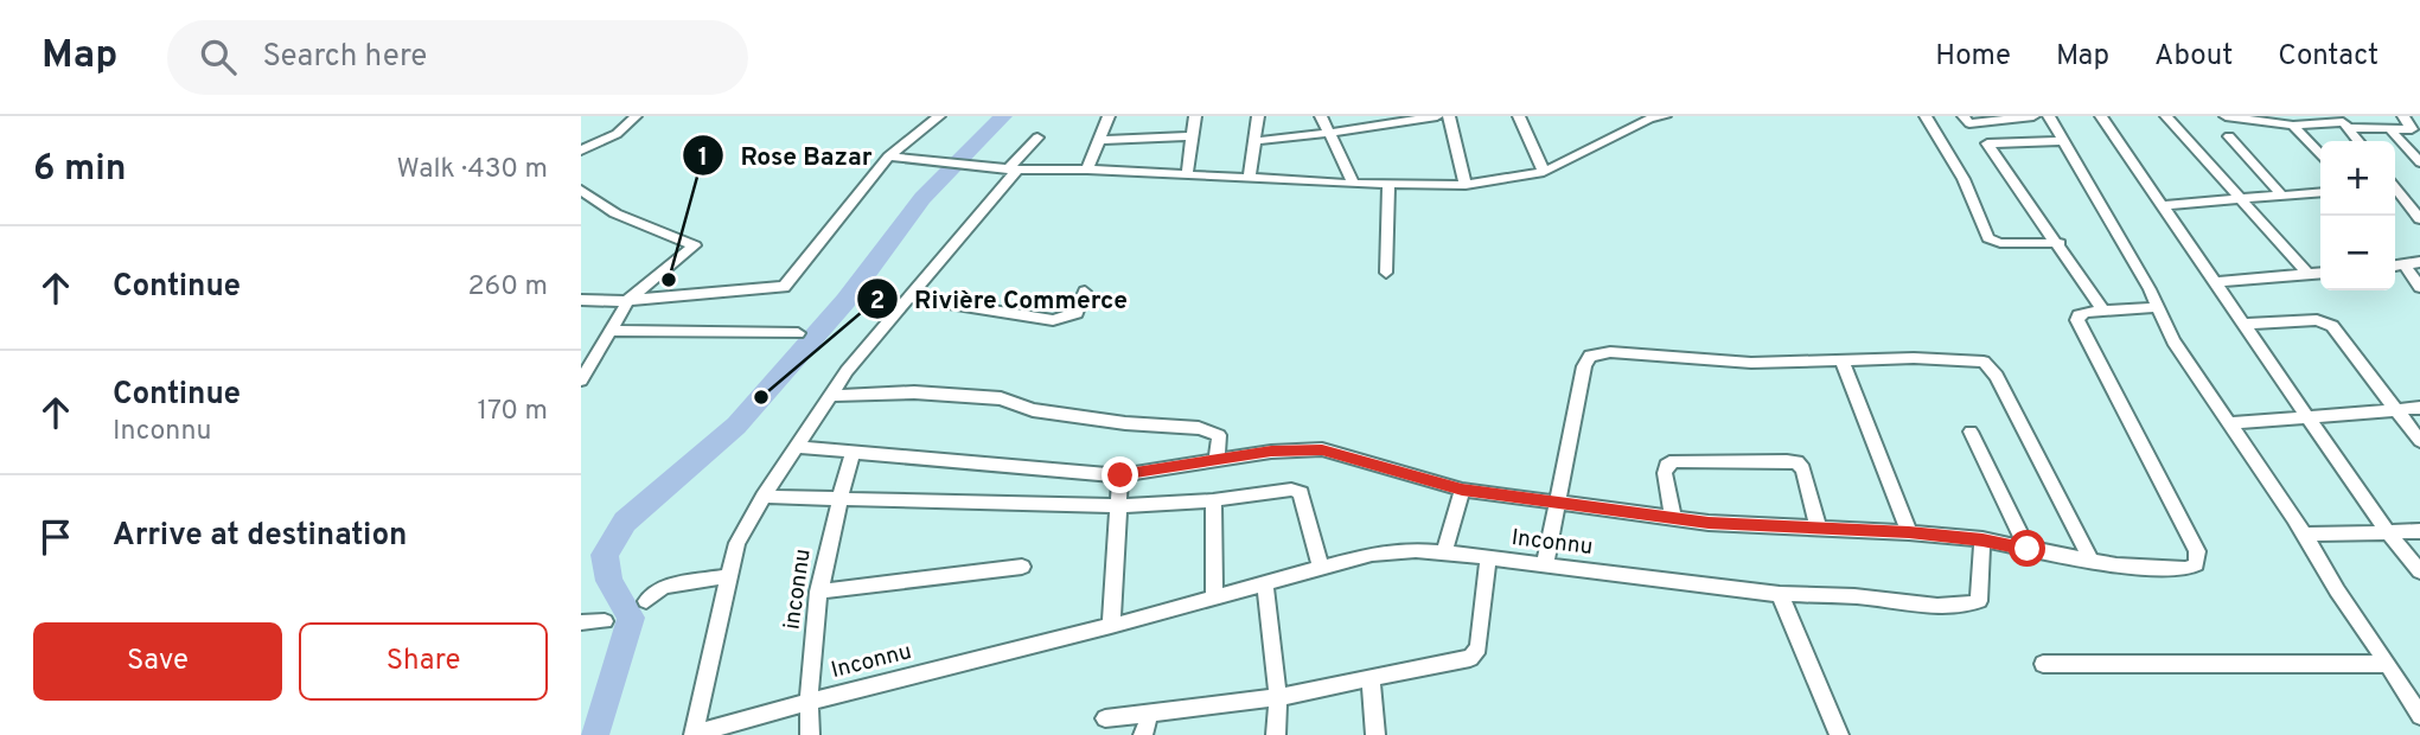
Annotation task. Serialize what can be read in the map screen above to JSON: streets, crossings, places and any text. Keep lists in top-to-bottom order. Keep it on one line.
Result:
{"streets":{"street":["Inconnu","inconnu"]},"crossings":[["Inconnu","inconnu"]],"places":["Rose Bazar","Rivière Commerce"],"page":{"header":"Map","search":"Search here","nav":["Home","Map","About","Contact"],"heading":["6 min","Walk · 430 m"],"map_buttons":["+","−"],"list":[["Continue","260 m"],["Continue","Inconnu","170 m"],"Arrive at destination"],"buttons":["Save","Share"]}}
